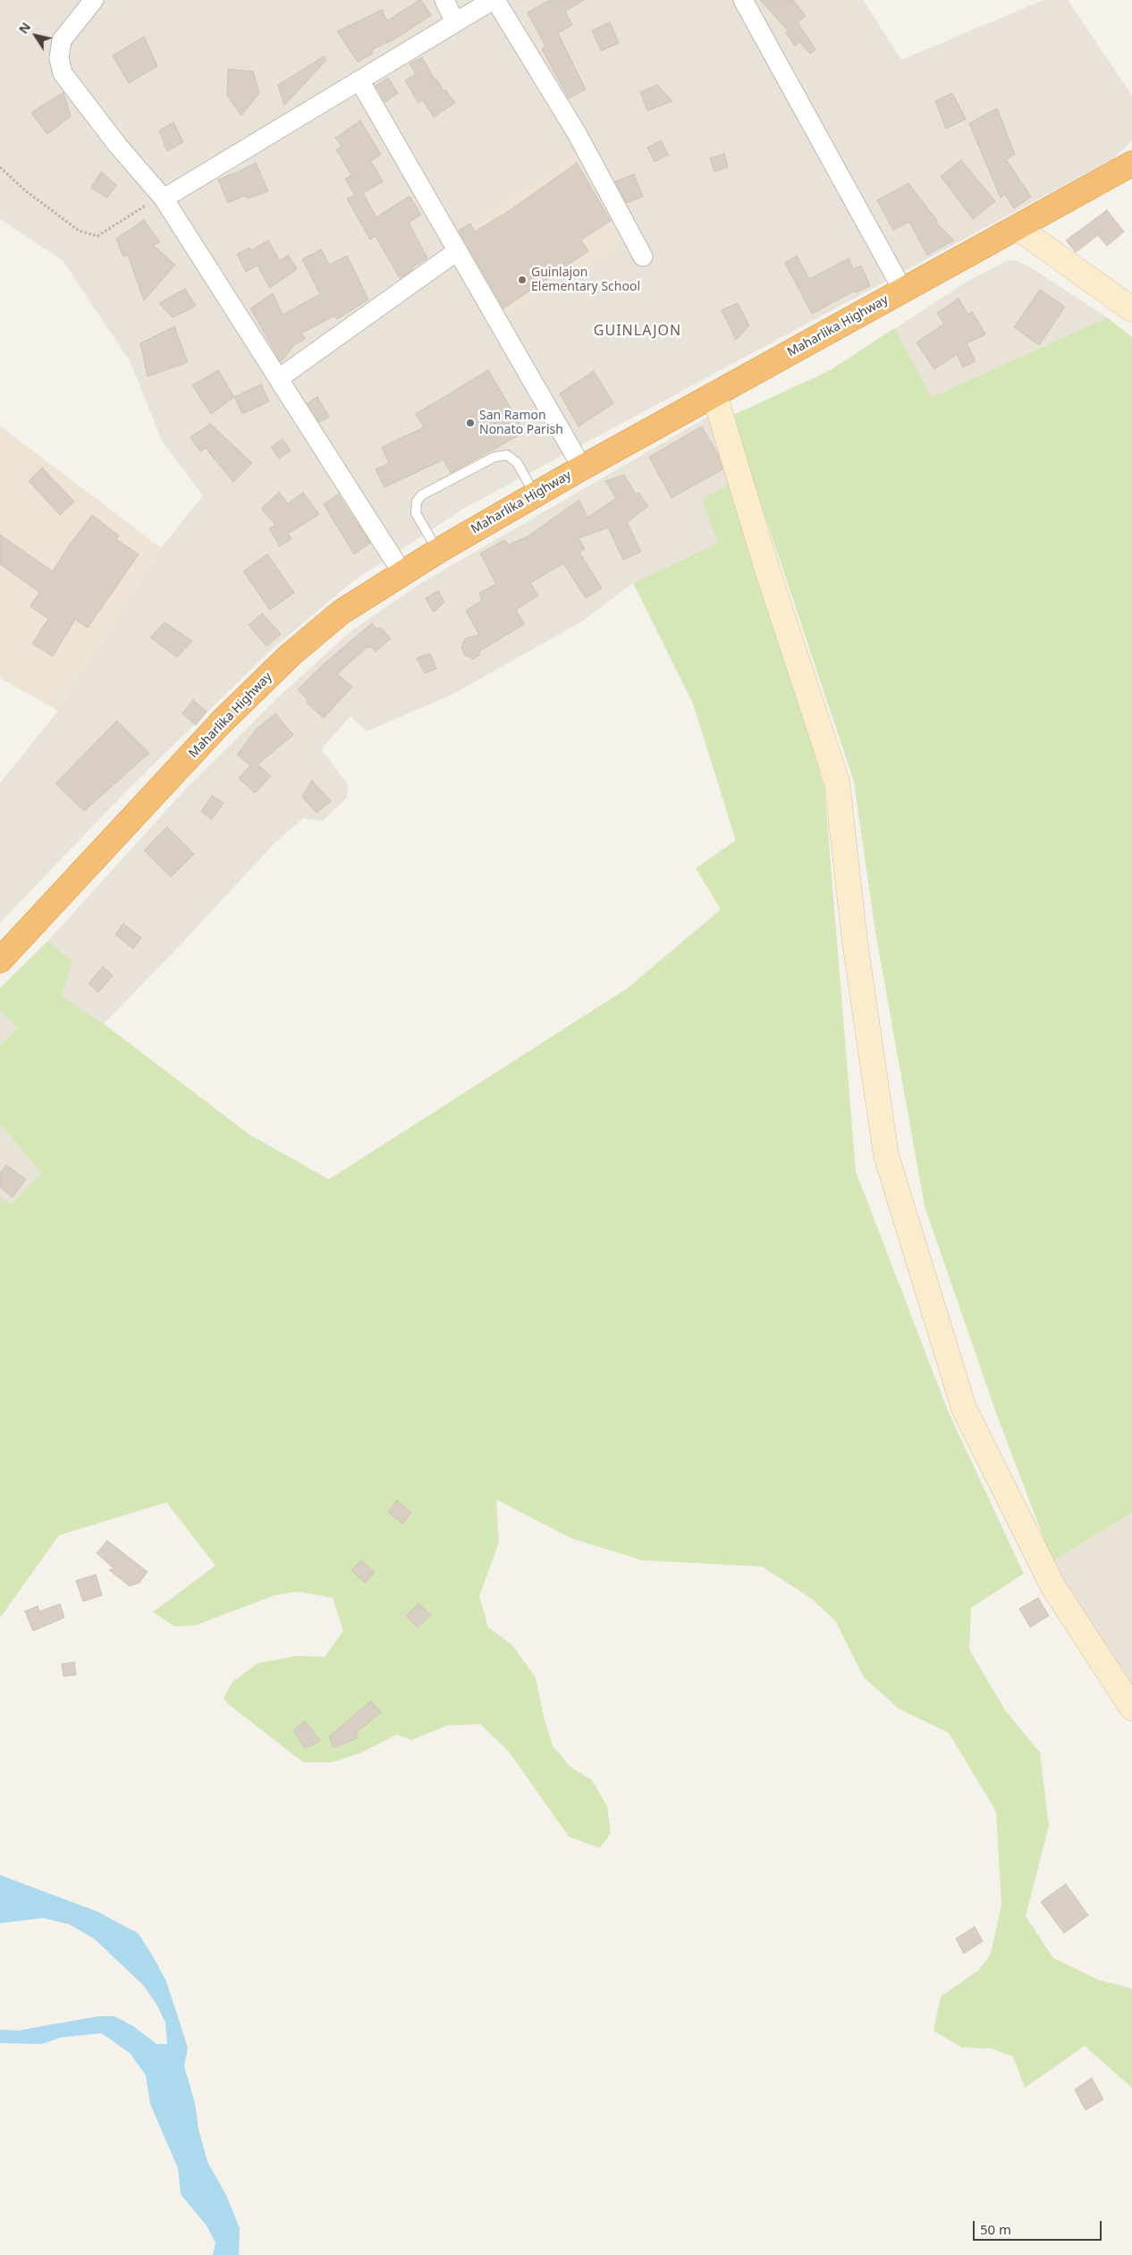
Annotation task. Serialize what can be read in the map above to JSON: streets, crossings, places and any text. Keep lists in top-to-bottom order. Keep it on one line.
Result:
{"streets":{"highway":["Maharlika Highway"]},"districts":["GUINLAJON"],"places":["Guinlajon Elementary School","San Ramon Nonato Parish"],"scale_bar":"50 m","north":"top left"}
